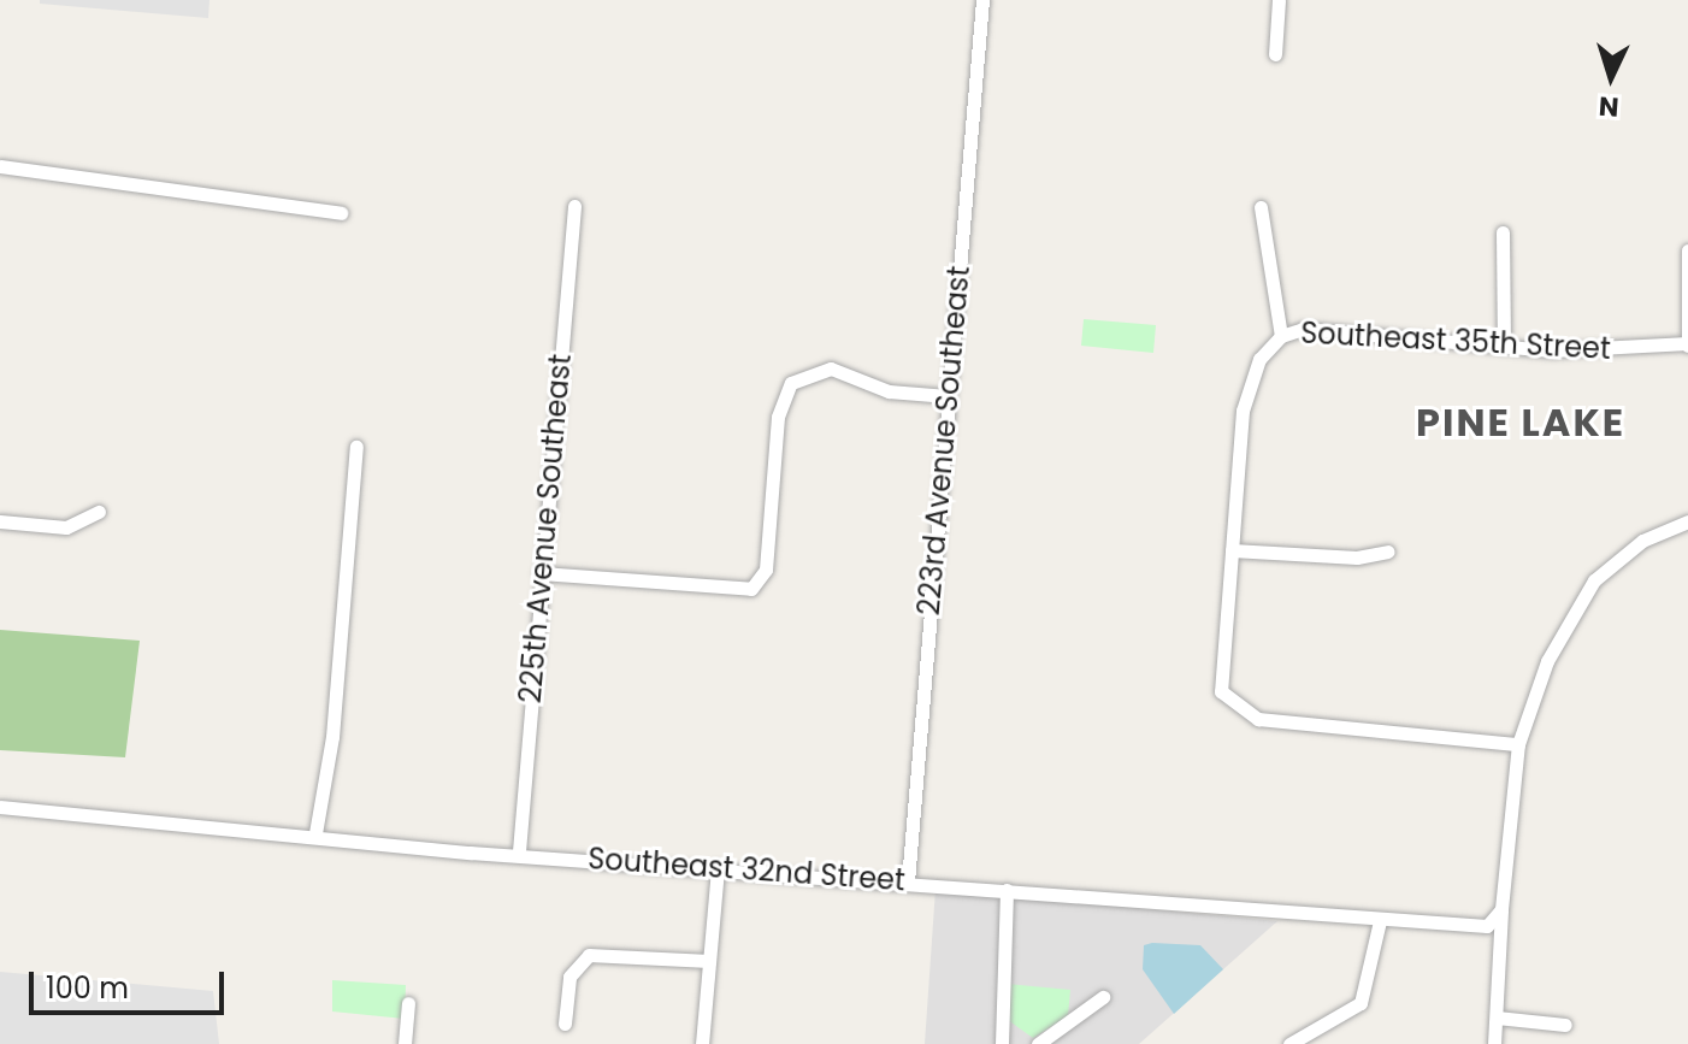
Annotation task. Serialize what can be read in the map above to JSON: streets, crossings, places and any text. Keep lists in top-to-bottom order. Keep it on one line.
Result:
{"streets":{"street":["Southeast 35th Street","223rd Avenue Southeast","225th Avenue Southeast","Southeast 32nd Street"]},"crossings":[["223rd Avenue Southeast","Southeast 32nd Street"],["225th Avenue Southeast","Southeast 32nd Street"]],"districts":["PINE LAKE"],"scale_bar":"100 m","north":"bottom"}
